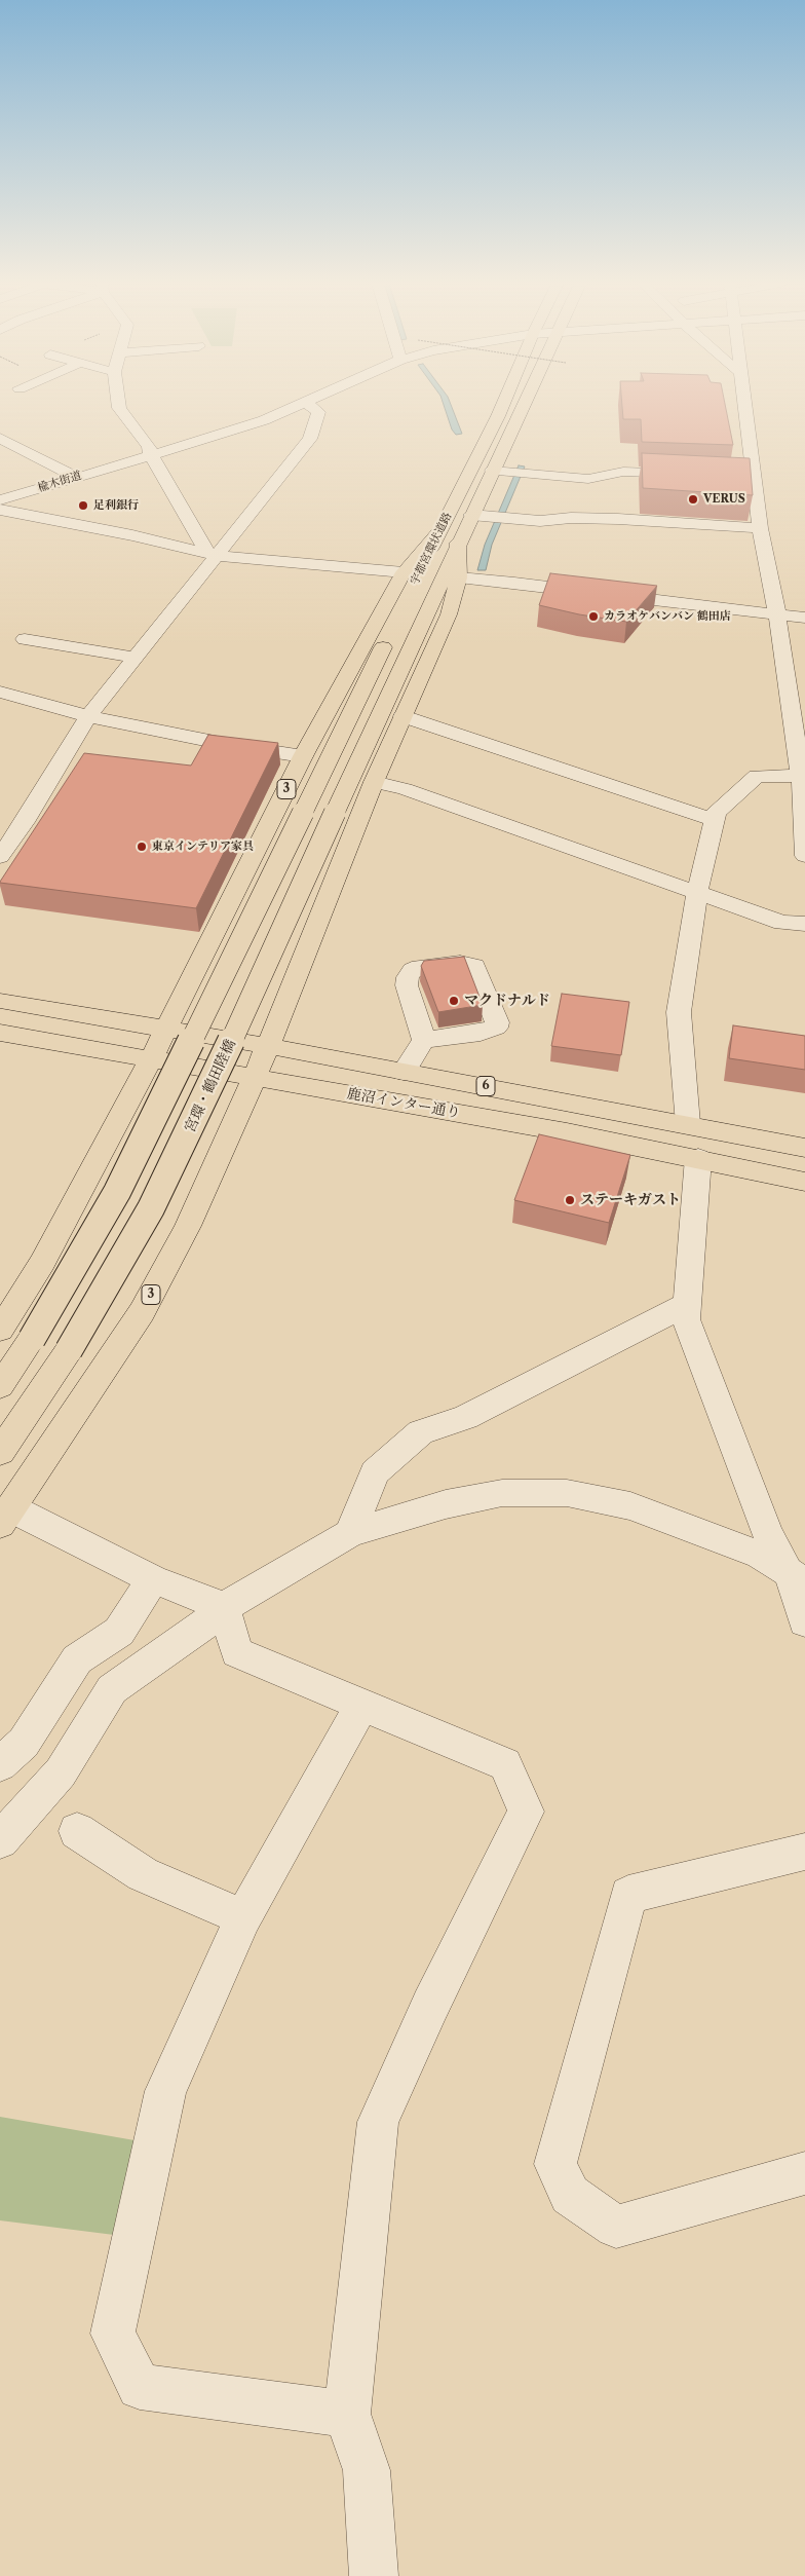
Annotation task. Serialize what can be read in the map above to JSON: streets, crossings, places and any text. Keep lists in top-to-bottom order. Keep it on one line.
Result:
{"streets":{"main road":["宇都宮環状道路","3","宮環・鶴田陸橋","6","鹿沼インター通り"],"street":["楡木街道"]},"crossings":[["宇都宮環状道路","3"],["宇都宮環状道路","宮環・鶴田陸橋"],["3","6"],["3","鹿沼インター通り"]],"places":["VERUS","足利銀行","カラオケバンバン 鶴田店","東京インテリア家具","マクドナルド","ステーキガスト"]}
